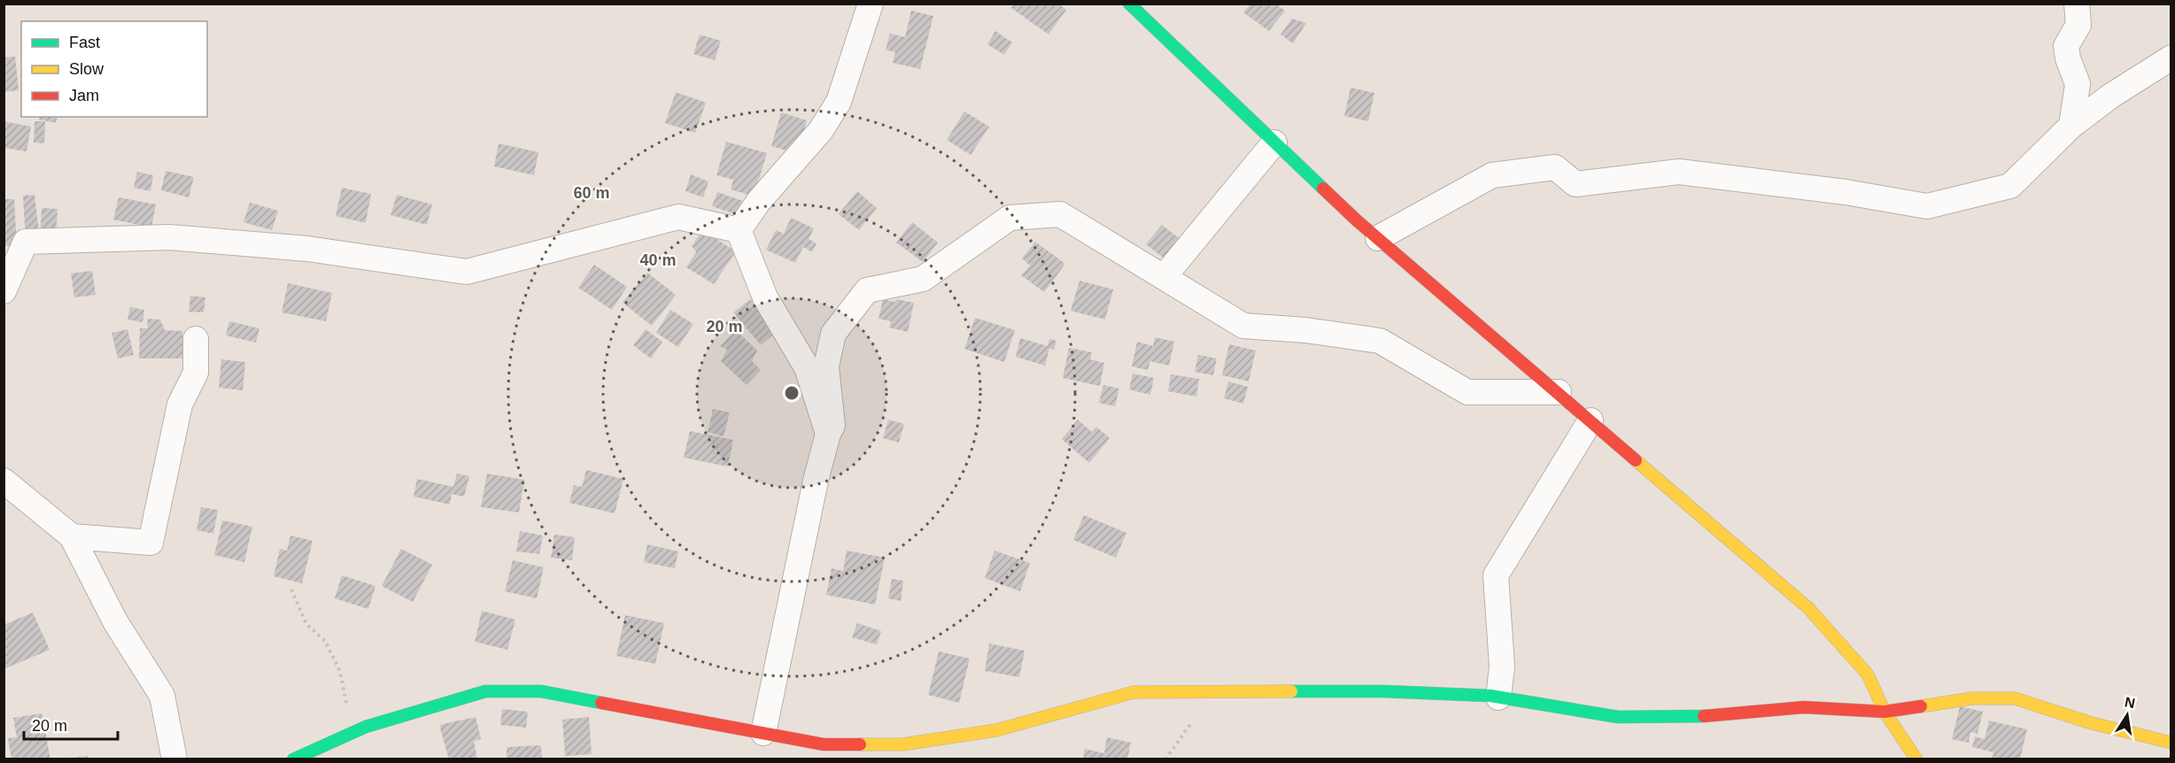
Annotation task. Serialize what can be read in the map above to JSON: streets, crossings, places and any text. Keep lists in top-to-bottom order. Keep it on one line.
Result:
{"legend":["Fast","Slow","Jam"],"scale_bar":"20 m","north":"top","rings":["60 m","40 m","20 m"]}
